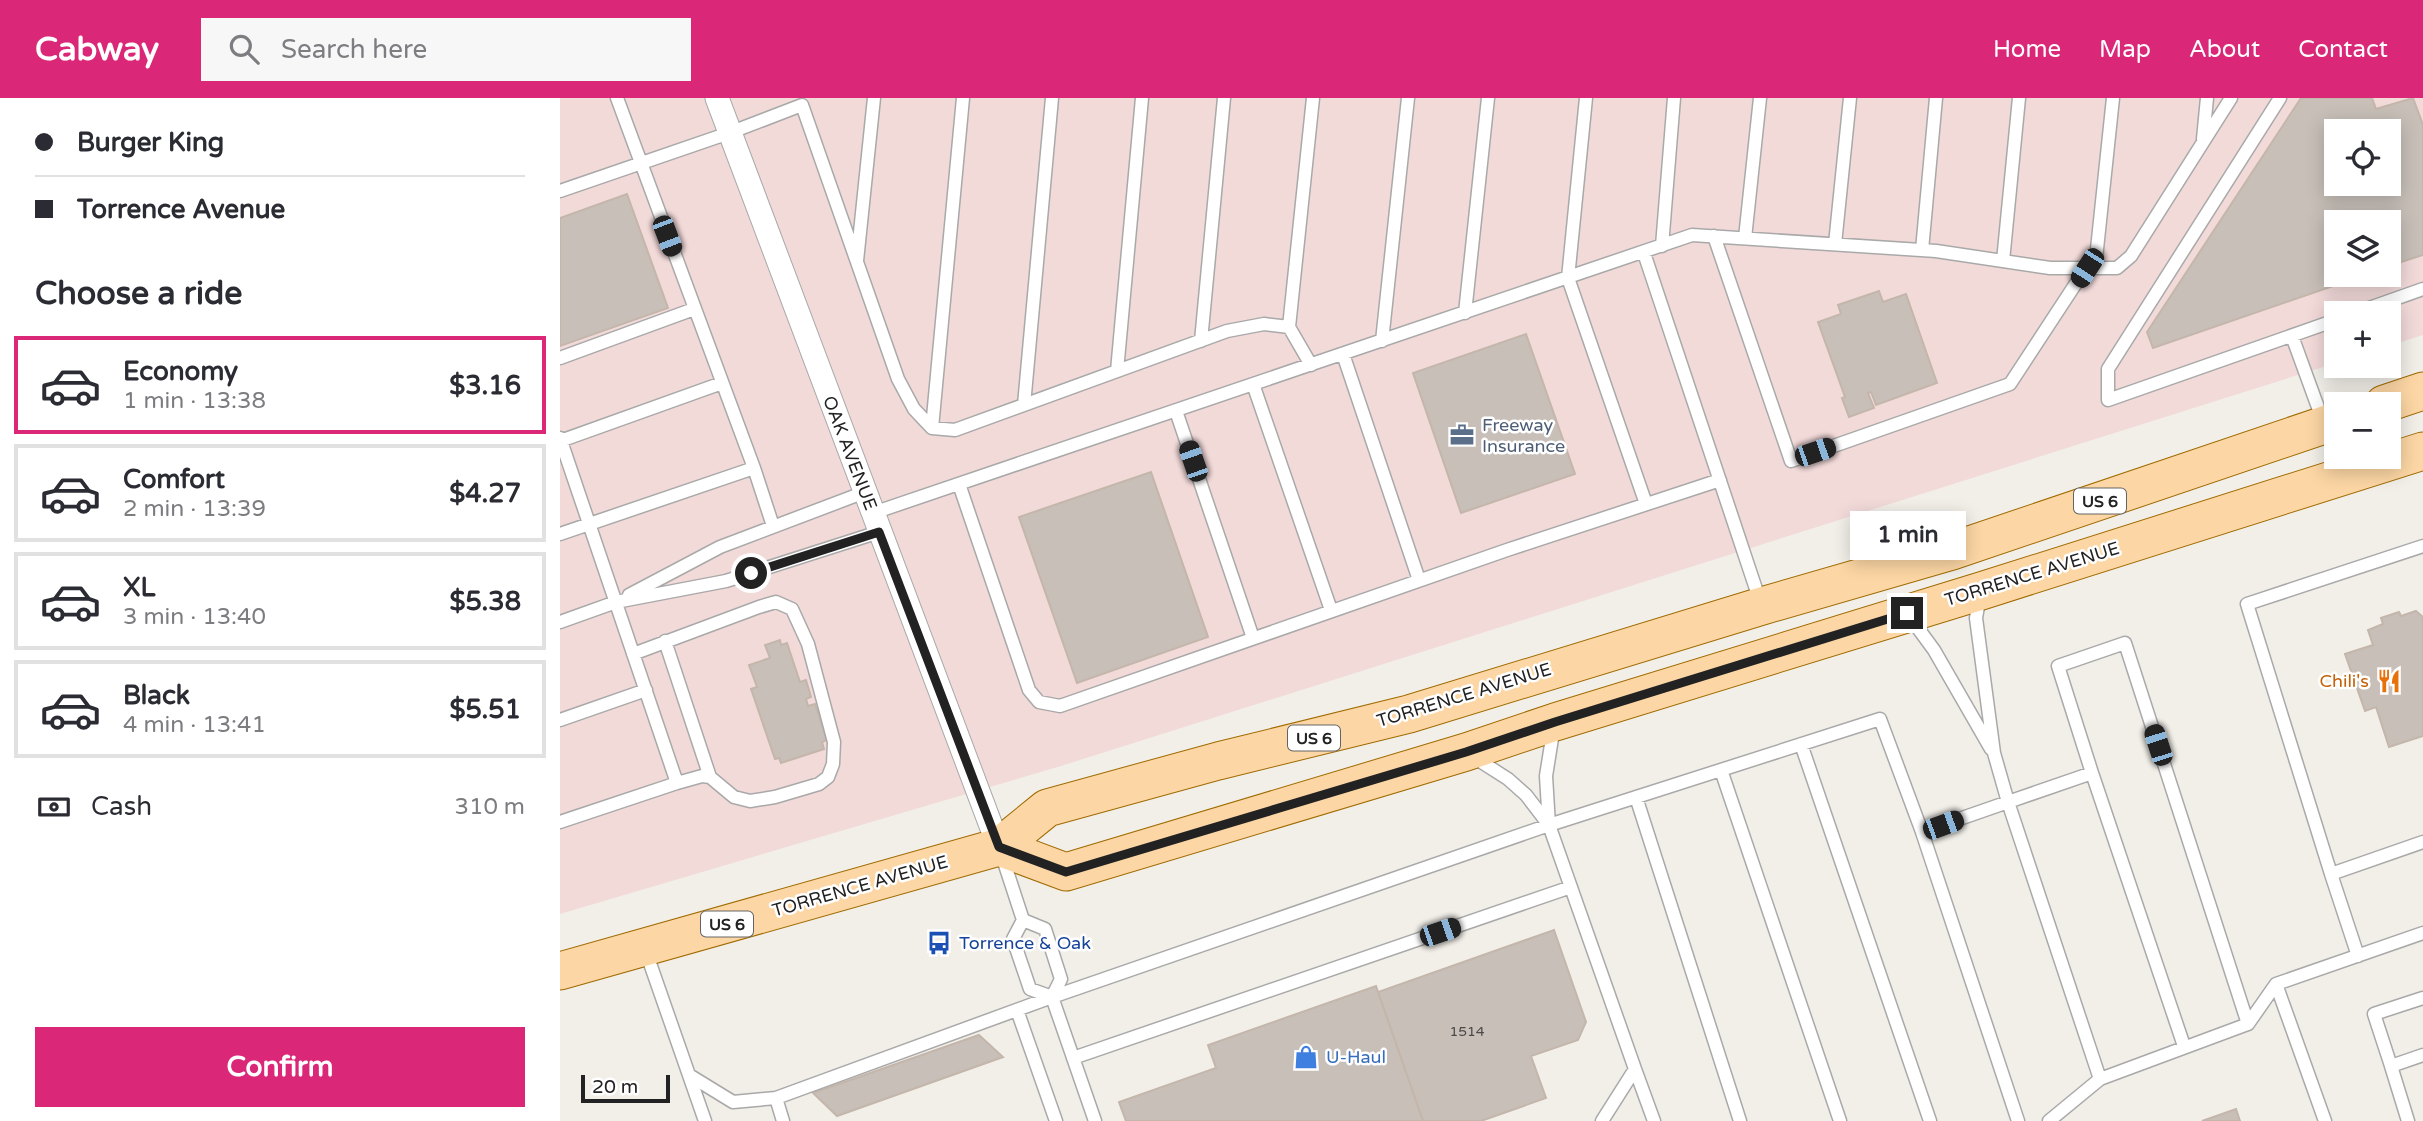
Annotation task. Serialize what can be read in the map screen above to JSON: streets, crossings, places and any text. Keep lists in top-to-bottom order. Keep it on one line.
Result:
{"streets":{"main road":["US 6","TORRENCE AVENUE"],"street":["OAK AVENUE"]},"crossings":[["OAK AVENUE","TORRENCE AVENUE"]],"places":{"office":["Freeway Insurance"],"restaurant":["Chili's"],"bus stop":["Torrence & Oak"],"shop":["U-Haul"]},"house_numbers":["1514"],"scale_bar":"20 m","page":{"header":"Cabway","search":"Search here","nav":["Home","Map","About","Contact"],"banner":["Burger King","Torrence Avenue"],"map_buttons":["+","−"],"heading":"Choose a ride","list":[{"name":"Economy","note":"1 min · 13:38","value":"$3.16"},{"name":"Comfort","note":"2 min · 13:39","value":"$4.27"},{"name":"XL","note":"3 min · 13:40","value":"$5.38"},{"name":"Black","note":"4 min · 13:41","value":"$5.51"}],"bubble":"1 min","pay":["Cash","310 m"],"buttons":"Confirm","scale":"20 m"}}
